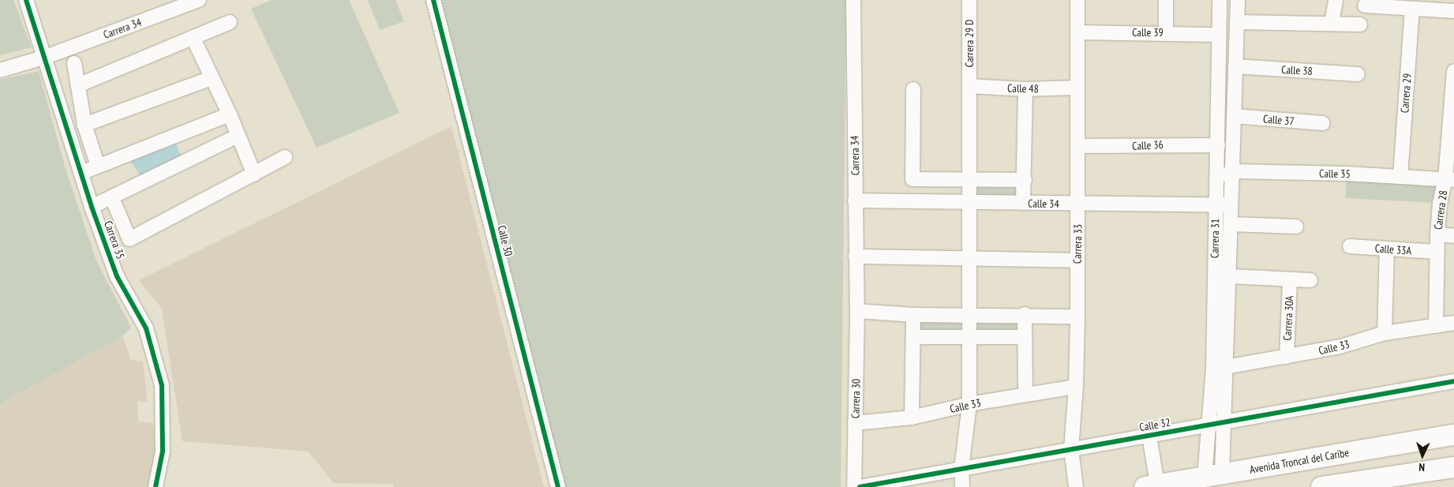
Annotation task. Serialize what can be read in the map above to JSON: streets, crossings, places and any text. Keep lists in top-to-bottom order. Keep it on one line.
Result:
{"streets":{"highway":["Avenida Troncal del Caribe"],"street":["Carrera 34","Calle 39","Carrera 29 D","Calle 38","Calle 48","Carrera 29","Calle 37","Calle 36","Calle 35","Calle 34","Carrera 28","Carrera 31","Carrera 35","Calle 30","Carrera 33","Calle 33A","Carrera 30A","Calle 33","Carrera 30","Calle 32"]},"crossings":[["Carrera 34","Calle 34"],["Carrera 34","Carrera 35"],["Carrera 34","Carrera 30"],["Calle 39","Carrera 31"],["Calle 39","Carrera 33"],["Carrera 29 D","Calle 48"],["Carrera 29 D","Calle 34"],["Carrera 29 D","Calle 33"],["Carrera 29 D","Calle 32"],["Calle 38","Carrera 31"],["Calle 48","Carrera 33"],["Carrera 29","Calle 35"],["Calle 37","Carrera 31"],["Calle 36","Carrera 31"],["Calle 36","Carrera 33"],["Calle 35","Carrera 28"],["Calle 35","Carrera 31"],["Calle 34","Carrera 31"],["Calle 34","Carrera 33"],["Carrera 28","Calle 33A"],["Carrera 28","Calle 33"],["Carrera 31","Calle 33"],["Carrera 31","Calle 32"],["Carrera 31","Avenida Troncal del Caribe"],["Carrera 33","Calle 33"],["Carrera 33","Calle 32"],["Carrera 30A","Calle 33"],["Calle 33","Carrera 30"]],"north":"bottom"}
